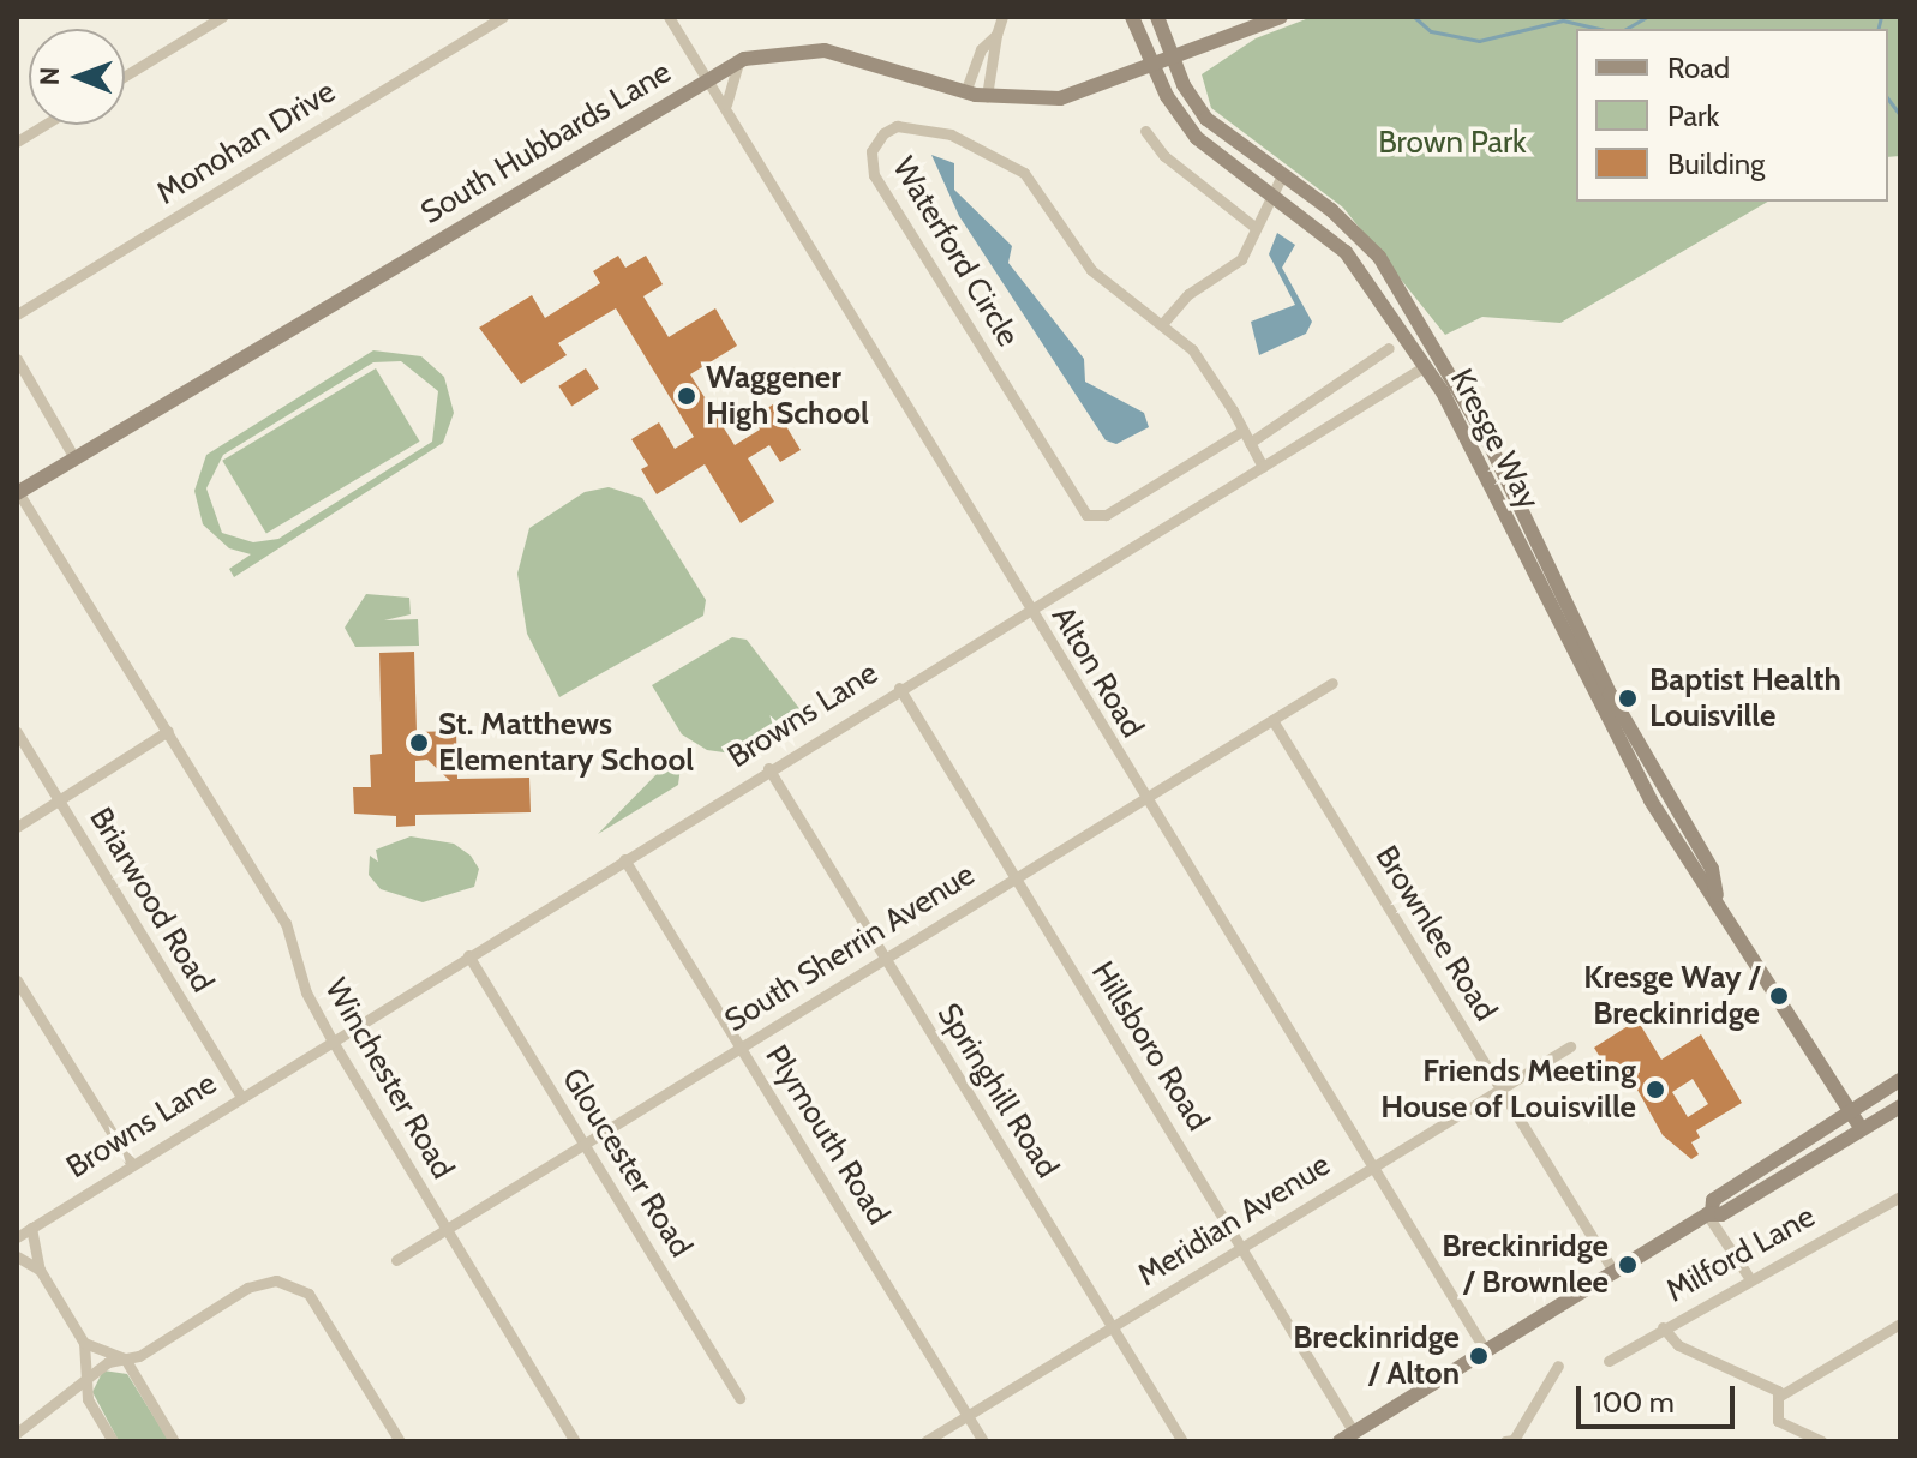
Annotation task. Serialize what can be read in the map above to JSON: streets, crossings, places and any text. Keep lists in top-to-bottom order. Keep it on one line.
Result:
{"streets":{"street":["Monohan Drive","South Hubbards Lane","Waterford Circle","Kresge Way","Alton Road","Browns Lane","Briarwood Road","Brownlee Road","South Sherrin Avenue","Hillsboro Road","Winchester Road","Springhill Road","Plymouth Road","Gloucester Road","Meridian Avenue","Milford Lane"]},"crossings":[["South Hubbards Lane","Kresge Way"],["South Hubbards Lane","Alton Road"],["South Hubbards Lane","Winchester Road"],["Waterford Circle","Browns Lane"],["Kresge Way","Browns Lane"],["Alton Road","Browns Lane"],["Alton Road","South Sherrin Avenue"],["Alton Road","Meridian Avenue"],["Browns Lane","Briarwood Road"],["Browns Lane","Hillsboro Road"],["Browns Lane","Winchester Road"],["Browns Lane","Springhill Road"],["Browns Lane","Plymouth Road"],["Browns Lane","Gloucester Road"],["Brownlee Road","South Sherrin Avenue"],["Brownlee Road","Meridian Avenue"],["South Sherrin Avenue","Hillsboro Road"],["South Sherrin Avenue","Winchester Road"],["South Sherrin Avenue","Springhill Road"],["South Sherrin Avenue","Plymouth Road"],["South Sherrin Avenue","Gloucester Road"],["Hillsboro Road","Meridian Avenue"],["Springhill Road","Meridian Avenue"],["Plymouth Road","Meridian Avenue"]],"parks":["Brown Park"],"places":["Waggener High School","Baptist Health Louisville","St. Matthews Elementary School","Kresge Way / Breckinridge","Friends Meeting House of Louisville","Breckinridge / Brownlee","Breckinridge / Alton"],"legend":["Road","Park","Building"],"scale_bar":"100 m","north":"left"}
